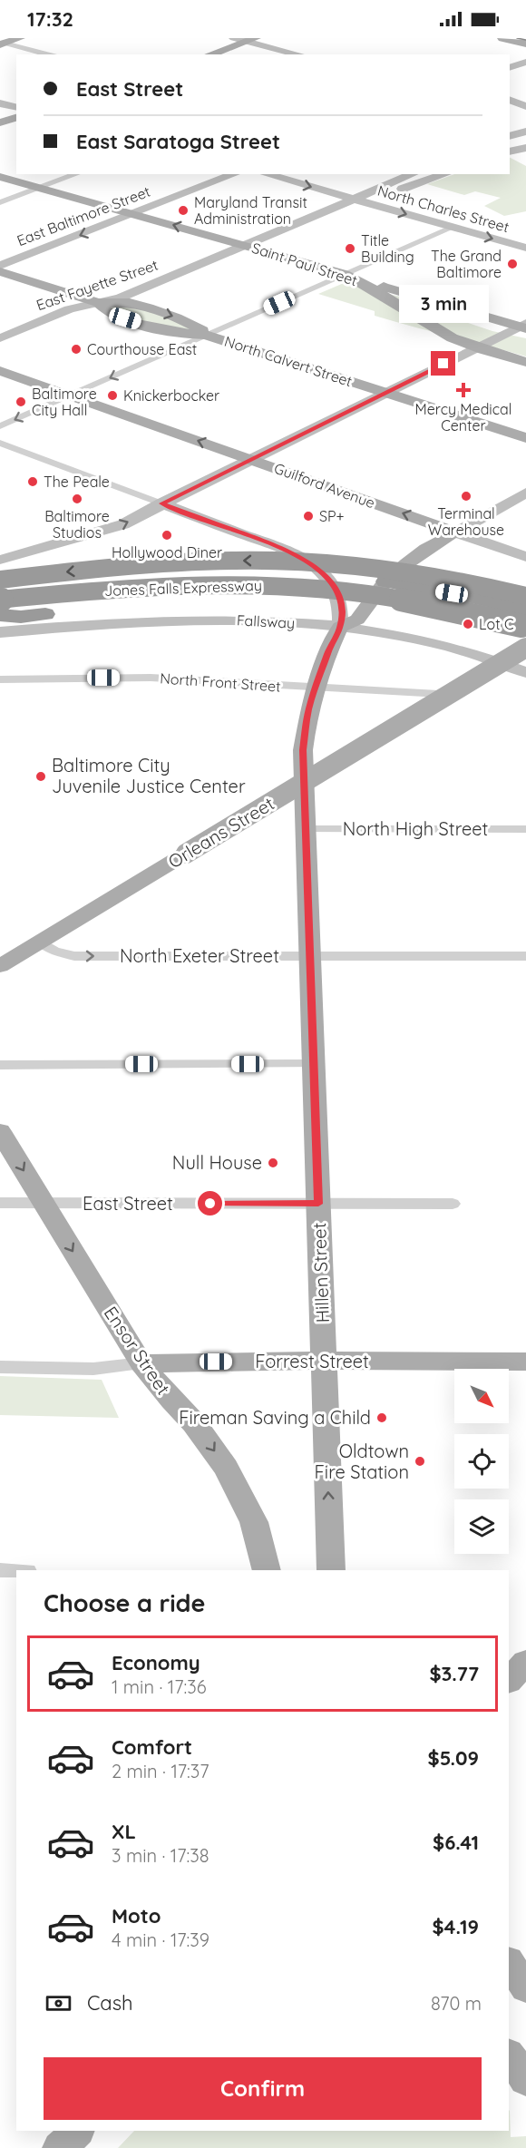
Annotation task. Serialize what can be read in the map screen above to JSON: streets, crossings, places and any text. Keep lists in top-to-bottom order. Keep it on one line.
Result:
{"streets":{"highway":["Jones Falls Expressway"],"main road":["North Charles Street","East Baltimore Street","Saint Paul Street","East Fayette Street","North Calvert Street","Guilford Avenue","Fallsway","Orleans Street","Hillen Street","Ensor Street","Forrest Street"],"street":["North Front Street","North High Street","North Exeter Street","East Street"]},"crossings":[["North Charles Street","East Fayette Street"],["East Baltimore Street","Saint Paul Street"],["Saint Paul Street","East Fayette Street"],["East Fayette Street","North Calvert Street"],["Fallsway","North Front Street"],["Fallsway","Hillen Street"],["North Front Street","Hillen Street"],["North High Street","Hillen Street"],["Orleans Street","North Exeter Street"],["North Exeter Street","Hillen Street"],["East Street","Hillen Street"],["East Street","Ensor Street"],["Hillen Street","Forrest Street"],["Ensor Street","Forrest Street"]],"one_way":["East Baltimore Street","Guilford Avenue","Ensor Street"],"places":{"other":["Maryland Transit Administration","Title Building","The Grand Baltimore","Courthouse East","Knickerbocker","Baltimore City Hall","The Peale","Terminal Warehouse","Baltimore Studios","SP+","Hollywood Diner","Lot C","Baltimore City Juvenile Justice Center","Null House","Fireman Saving a Child","Oldtown Fire Station"],"health":["Mercy Medical Center"]},"north":"bottom right","page":{"status":"17:32","banner":["East Street","East Saratoga Street"],"bubble":"3 min","heading":"Choose a ride","list":[{"name":"Economy","note":"1 min · 17:36","value":"$3.77"},{"name":"Comfort","note":"2 min · 17:37","value":"$5.09"},{"name":"XL","note":"3 min · 17:38","value":"$6.41"},{"name":"Moto","note":"4 min · 17:39","value":"$4.19"}],"pay":["Cash","870 m"],"buttons":"Confirm"}}
